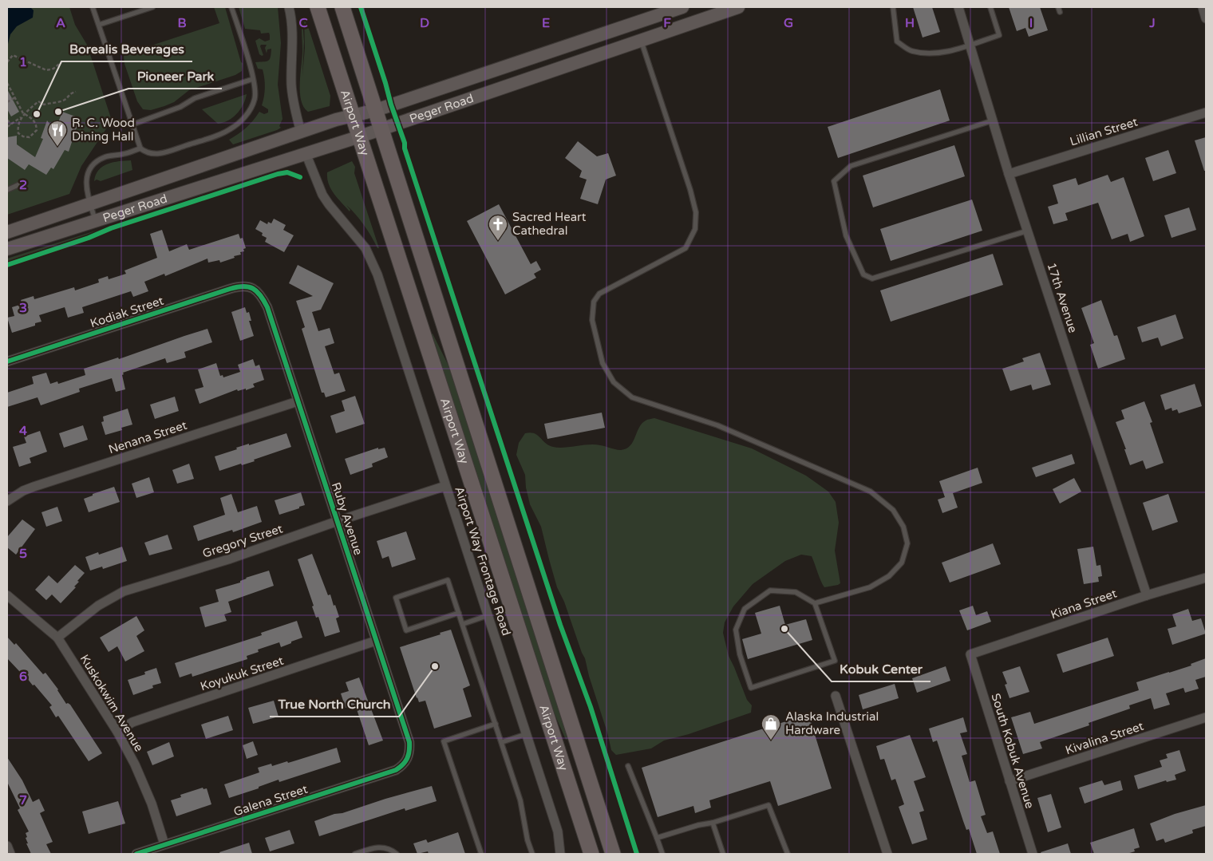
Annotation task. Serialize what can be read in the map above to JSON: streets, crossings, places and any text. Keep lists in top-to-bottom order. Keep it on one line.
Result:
{"streets":{"main road":["Peger Road","Airport Way"],"street":["Lillian Street","17th Avenue","Kodiak Street","Nenana Street","Ruby Avenue","Gregory Street","Airport Way Frontage Road","Kiana Street","Koyukuk Street","Kuskokwim Avenue","Kivalina Street","South Kobuk Avenue","Galena Street"]},"crossings":[["Peger Road","Airport Way"],["Peger Road","Airport Way Frontage Road"],["Lillian Street","17th Avenue"],["17th Avenue","Kiana Street"],["Kodiak Street","Ruby Avenue"],["Nenana Street","Ruby Avenue"],["Ruby Avenue","Gregory Street"],["Ruby Avenue","Koyukuk Street"],["Ruby Avenue","Galena Street"],["Gregory Street","Airport Way Frontage Road"],["Gregory Street","Kuskokwim Avenue"],["Kiana Street","South Kobuk Avenue"],["Koyukuk Street","Kuskokwim Avenue"],["Kuskokwim Avenue","Galena Street"],["Kivalina Street","South Kobuk Avenue"]],"places":{"other":["Pioneer Park","Borealis Beverages","Kobuk Center","True North Church"],"restaurant":["R. C. Wood Dining Hall"],"church":["Sacred Heart Cathedral"],"shop":["Alaska Industrial Hardware"]},"grid":{"columns":["A","B","C","D","E","F","G","H","I","J"],"rows":["1","2","3","4","5","6","7"]}}
